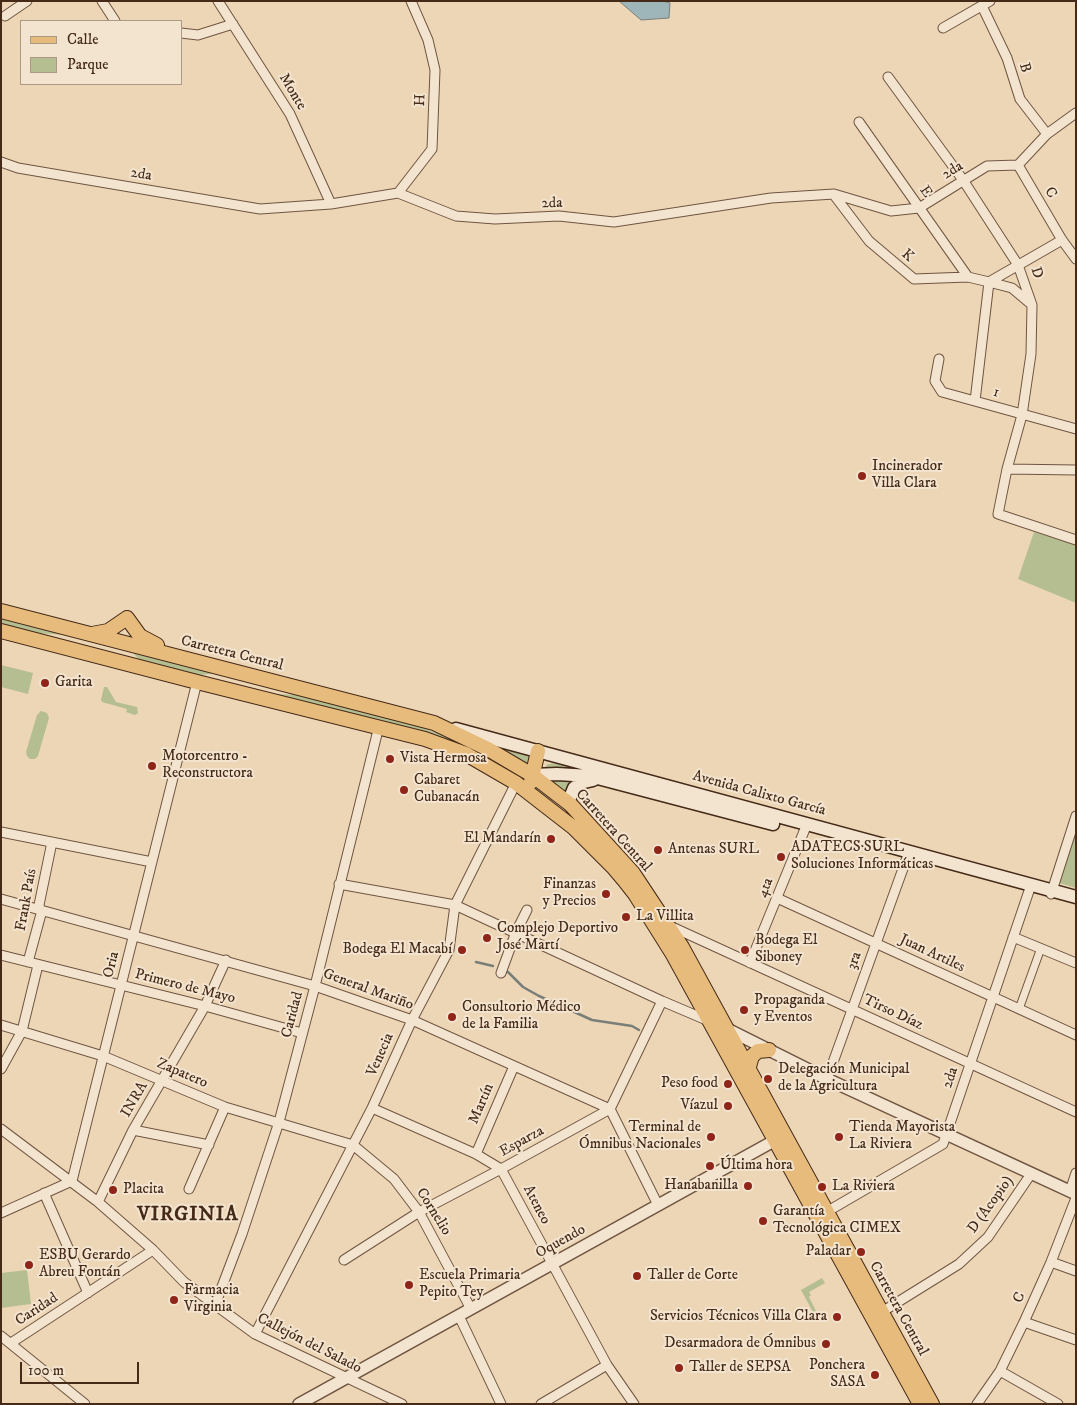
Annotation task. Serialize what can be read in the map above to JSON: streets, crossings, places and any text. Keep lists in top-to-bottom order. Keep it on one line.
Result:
{"streets":{"main road":["Carretera Central","Avenida Calixto García"],"street":["B","Monte","H","2da","E","C","K","D","1","4ta","Frank País","Juan Artiles","3ra","Oria","Primero de Mayo","General Mariño","Tirso Díaz","Caridad","Venecia","Zapatero","INRA","Martín","Esparza","Ateneo","D (Acopio)","Cornelio","Oquendo","Callejón del Salado"]},"crossings":[["Monte","2da"],["H","2da"],["2da","E"],["2da","C"],["2da","K"],["2da","D"],["2da","Carretera Central"],["2da","Avenida Calixto García"],["2da","Juan Artiles"],["2da","Tirso Díaz"],["E","K"],["K","D"],["D","1"],["Carretera Central","Avenida Calixto García"],["Carretera Central","Oria"],["Carretera Central","Tirso Díaz"],["Carretera Central","Caridad"],["Carretera Central","Venecia"],["Carretera Central","D (Acopio)"],["Carretera Central","Oquendo"],["Avenida Calixto García","4ta"],["Avenida Calixto García","3ra"],["4ta","Juan Artiles"],["4ta","Tirso Díaz"],["Frank País","Primero de Mayo"],["Frank País","General Mariño"],["Juan Artiles","3ra"],["3ra","Tirso Díaz"],["Oria","Primero de Mayo"],["Oria","General Mariño"],["Oria","Zapatero"],["Oria","Callejón del Salado"],["Primero de Mayo","Caridad"],["Primero de Mayo","INRA"],["General Mariño","Caridad"],["General Mariño","Venecia"],["General Mariño","INRA"],["General Mariño","Martín"],["General Mariño","Esparza"],["Caridad","Zapatero"],["Caridad","Callejón del Salado"],["Venecia","Zapatero"],["Venecia","Cornelio"],["Venecia","Callejón del Salado"],["Zapatero","INRA"],["Zapatero","Cornelio"],["INRA","Callejón del Salado"],["Esparza","Ateneo"],["Esparza","Cornelio"],["Ateneo","Oquendo"],["Cornelio","Oquendo"],["Oquendo","Callejón del Salado"]],"districts":["VIRGINIA"],"places":["Incinerador Villa Clara","Garita","Vista Hermosa","Motorcentro - Reconstructora","Cabaret Cubanacán","El Mandarín","Antenas SURL","ADATECS SURL Soluciones Informáticas","Finanzas y Precios","La Villita","Complejo Deportivo José Martí","Bodega El Macabí","Bodega El Siboney","Propaganda y Eventos","Consultorio Médico de la Familia","Delegación Municipal de la Agricultura","Peso food","Víazul","Terminal de Ómnibus Nacionales","Tienda Mayorista La Riviera","Última hora","Hanabanilla","La Riviera","Placita","Garantía Tecnológica CIMEX","Paladar","ESBU Gerardo Abreu Fontán","Taller de Corte","Escuela Primaria Pepito Tey","Farmacia Virginia","Servicios Técnicos Villa Clara","Desarmadora de Ómnibus","Taller de SEPSA","Ponchera SASA"],"legend":["Calle","Parque"],"scale_bar":"100 m"}
